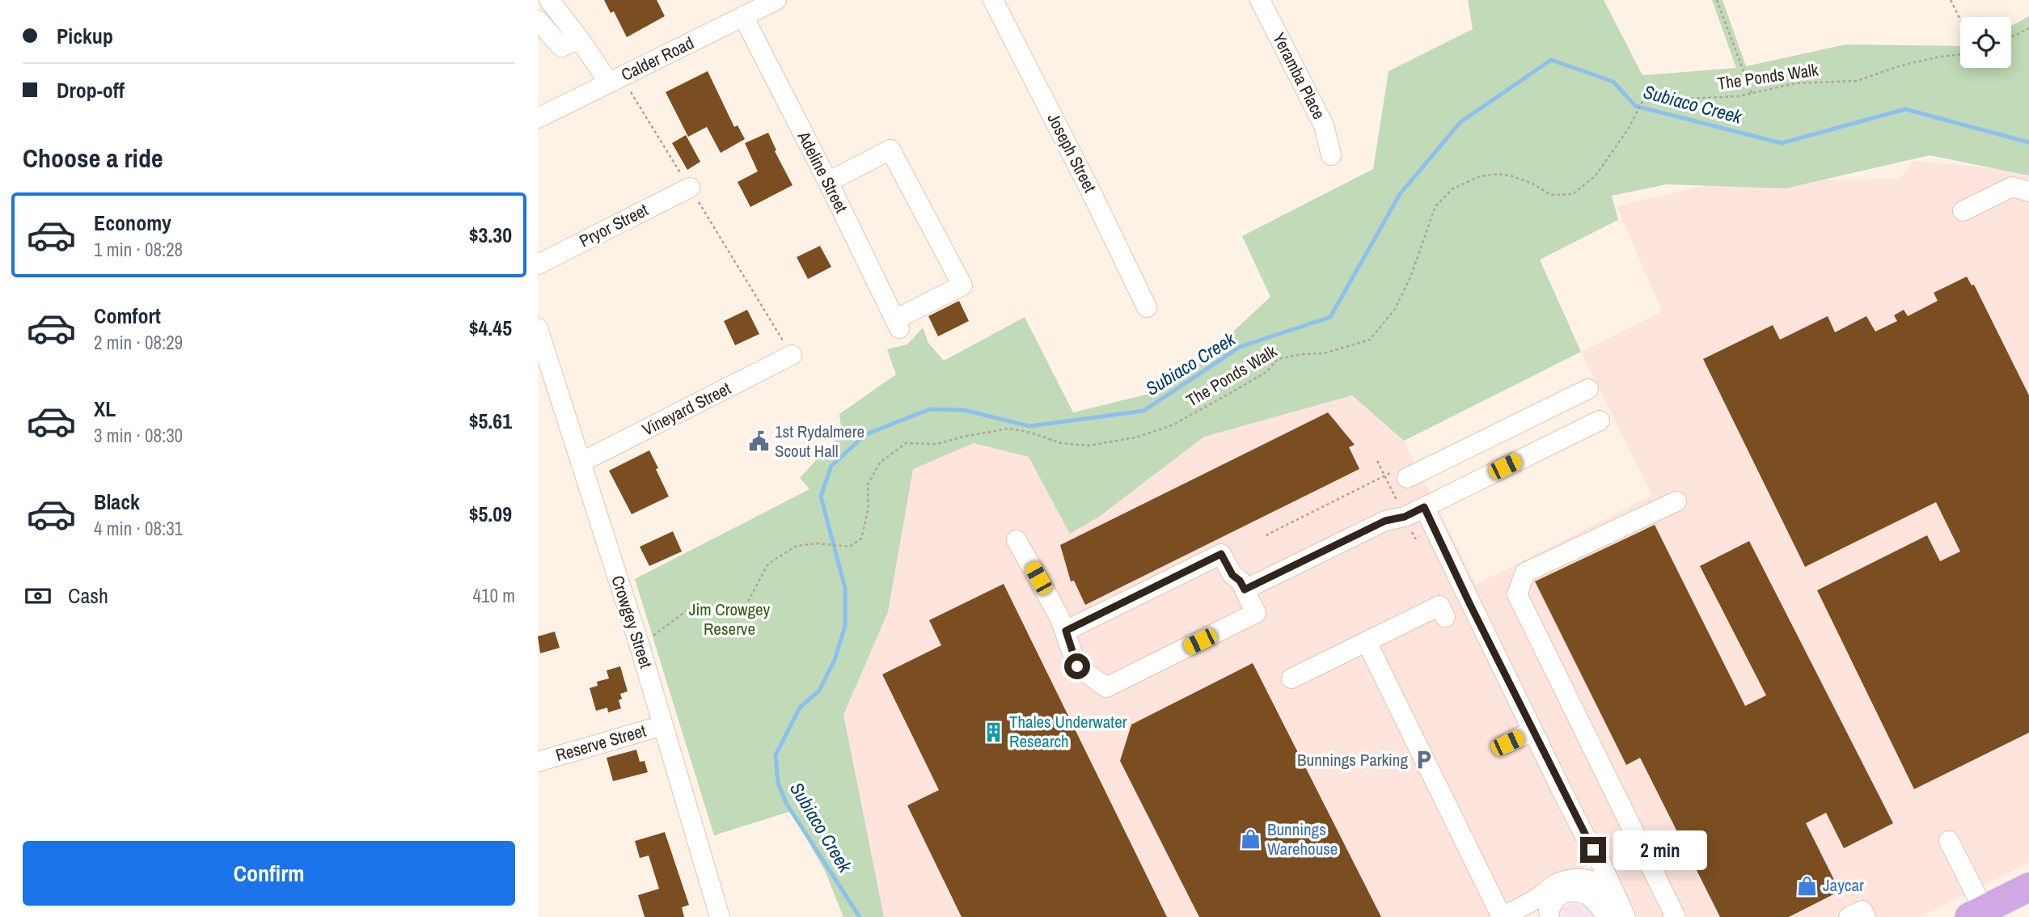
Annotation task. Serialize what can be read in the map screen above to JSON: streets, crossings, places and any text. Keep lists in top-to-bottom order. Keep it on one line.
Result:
{"streets":{"street":["Calder Road","Yeramba Place","Joseph Street","Adeline Street","Pryor Street","Vineyard Street","Crowgey Street","Reserve Street"],"path":["The Ponds Walk"]},"crossings":[["Calder Road","Adeline Street"],["The Ponds Walk","Crowgey Street"],["Vineyard Street","Crowgey Street"],["Crowgey Street","Reserve Street"]],"water":["Subiaco Creek"],"parks":["Jim Crowgey Reserve"],"places":{"public building":["1st Rydalmere Scout Hall"],"building":["Thales Underwater Research"],"parking":["Bunnings Parking"],"shop":["Bunnings Warehouse","Jaycar"]},"page":{"banner":["Pickup","Drop-off"],"heading":"Choose a ride","list":[{"name":"Economy","note":"1 min · 08:28","value":"$3.30"},{"name":"Comfort","note":"2 min · 08:29","value":"$4.45"},{"name":"XL","note":"3 min · 08:30","value":"$5.61"},{"name":"Black","note":"4 min · 08:31","value":"$5.09"}],"pay":["Cash","410 m"],"buttons":"Confirm","bubble":"2 min"}}
